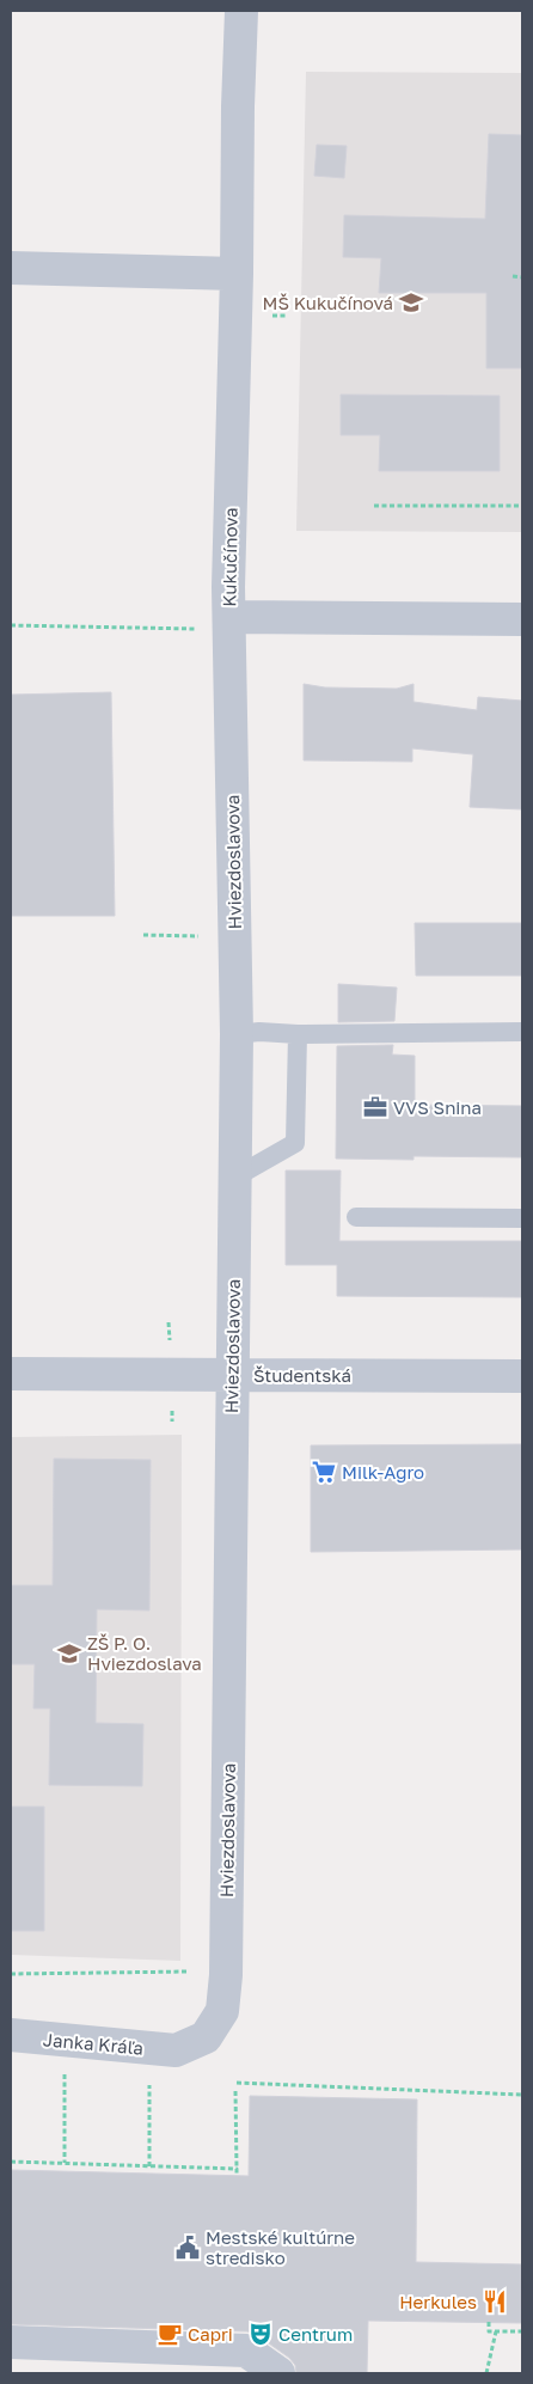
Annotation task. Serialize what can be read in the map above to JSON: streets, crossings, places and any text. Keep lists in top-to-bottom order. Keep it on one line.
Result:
{"streets":{"street":["Kukučínova","Hviezdoslavova","Študentská","Janka Kráľa"]},"crossings":[["Kukučínova","Hviezdoslavova"],["Hviezdoslavova","Študentská"],["Hviezdoslavova","Janka Kráľa"]],"places":{"school or university":["MŠ Kukučínová","ZŠ P. O. Hviezdoslava"],"office":["VVS Snina"],"supermarket":["Milk-Agro"],"public building":["Mestské kultúrne stredisko"],"restaurant":["Herkules"],"cafe":["Capri"],"theatre":["Centrum"]}}
